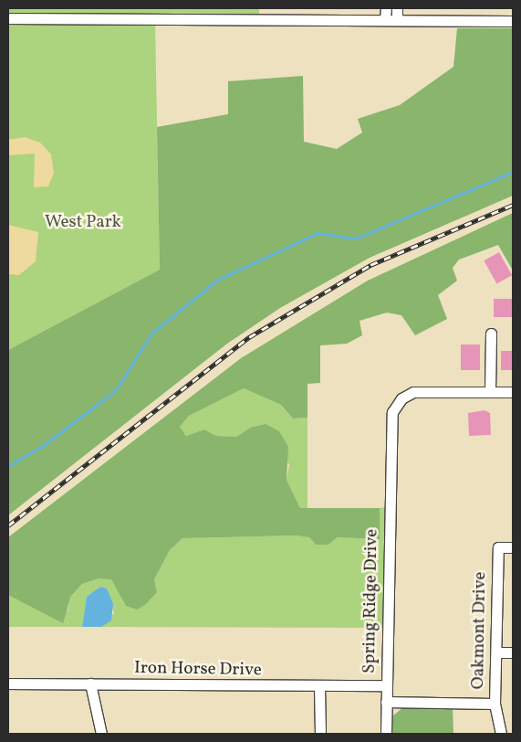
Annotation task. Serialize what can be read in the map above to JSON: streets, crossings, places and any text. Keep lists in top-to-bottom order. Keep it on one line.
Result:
{"streets":{"street":["Spring Ridge Drive","Oakmont Drive","Iron Horse Drive"]},"crossings":[["Spring Ridge Drive","Oakmont Drive"],["Spring Ridge Drive","Iron Horse Drive"]],"parks":["West Park"]}
